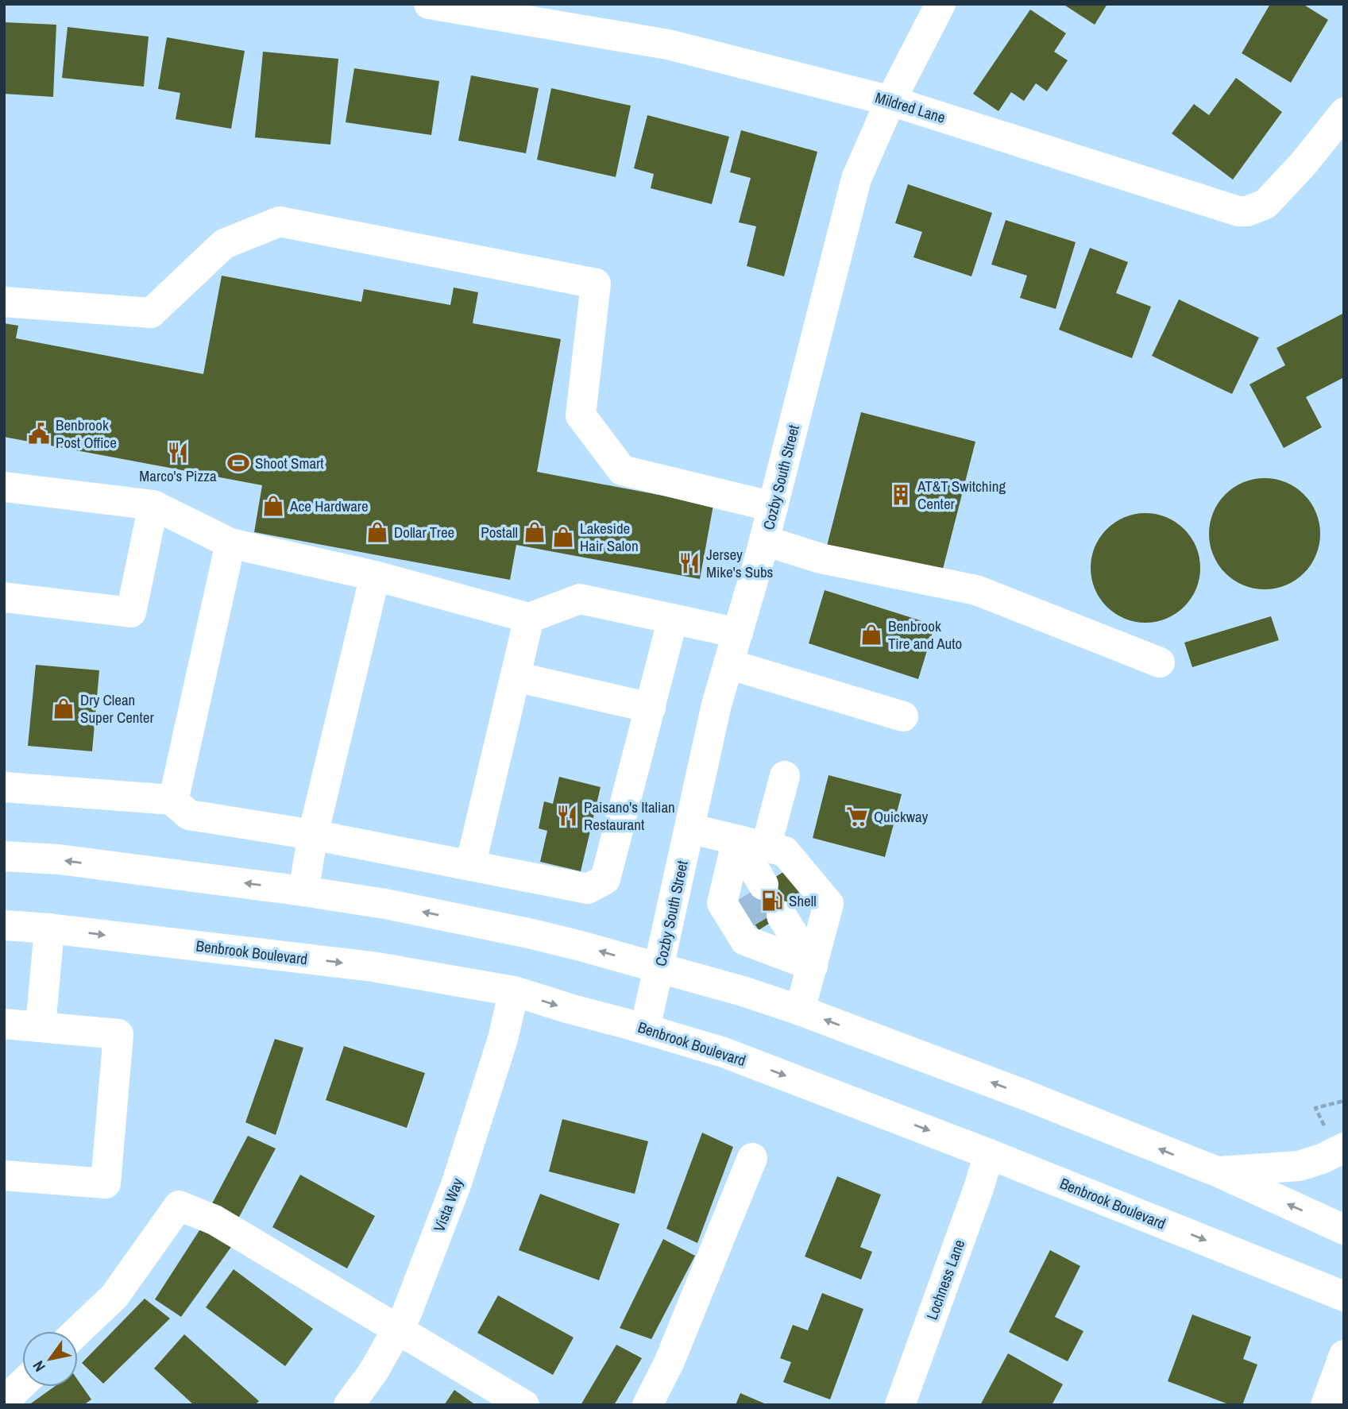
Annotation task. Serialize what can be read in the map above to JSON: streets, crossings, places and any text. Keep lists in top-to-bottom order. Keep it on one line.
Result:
{"streets":{"main road":["Mildred Lane","Cozby South Street","Benbrook Boulevard","Vista Way","Lochness Lane"]},"crossings":[["Mildred Lane","Cozby South Street"],["Cozby South Street","Benbrook Boulevard"],["Benbrook Boulevard","Vista Way"],["Benbrook Boulevard","Lochness Lane"]],"places":{"public building":["Benbrook Post Office"],"restaurant":["Marco's Pizza","Jersey Mike's Subs","Paisano's Italian Restaurant"],"sports":["Shoot Smart"],"building":["AT&T Switching Center"],"shop":["Ace Hardware","Dollar Tree","Postall","Lakeside Hair Salon","Benbrook Tire and Auto","Dry Clean Super Center"],"supermarket":["Quickway"],"fuel station":["Shell"]},"north":"bottom left"}
